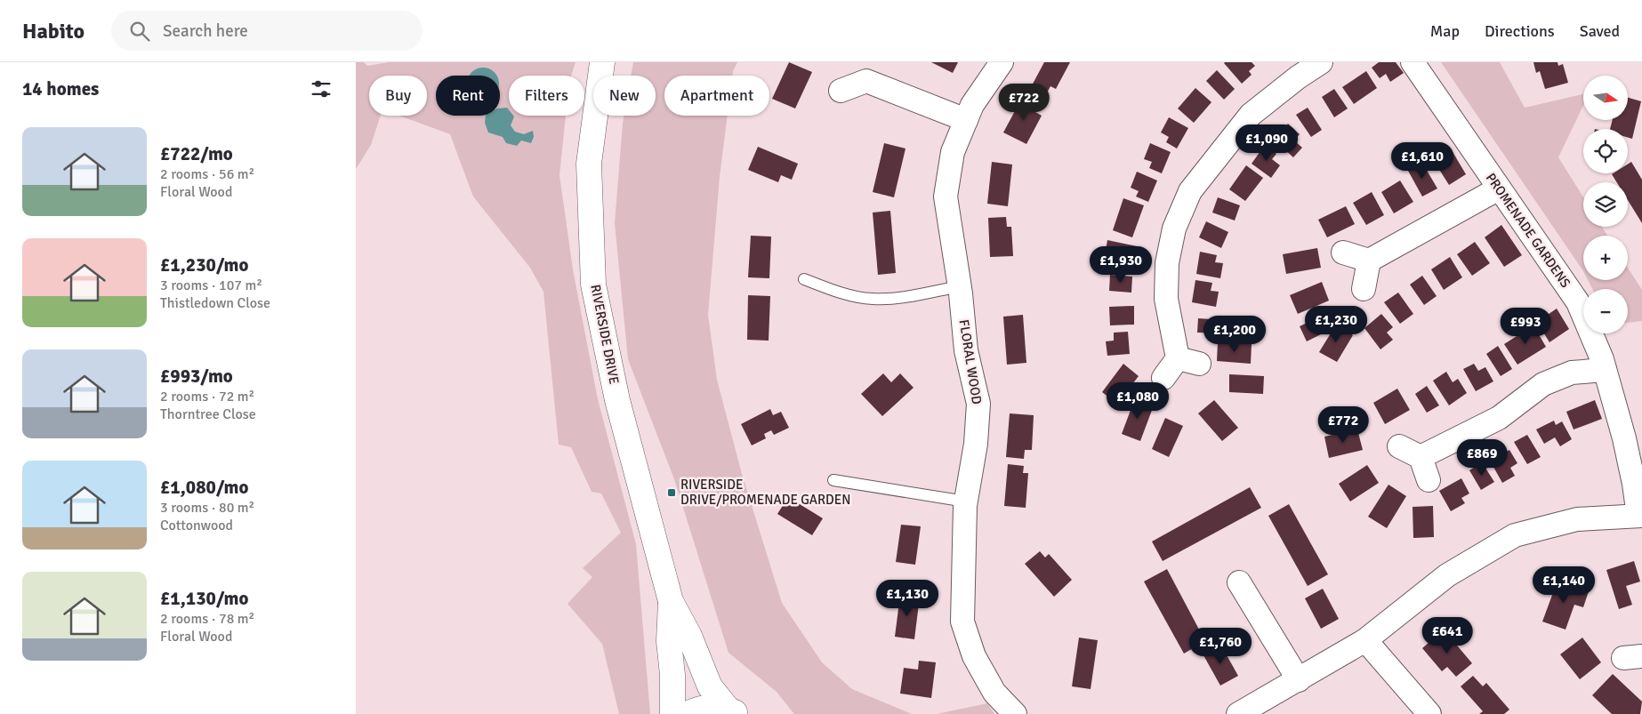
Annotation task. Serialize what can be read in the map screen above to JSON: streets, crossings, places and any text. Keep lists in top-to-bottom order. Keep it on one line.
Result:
{"streets":{"street":["PROMENADE GARDENS","RIVERSIDE DRIVE","FLORAL WOOD"]},"places":{"transit":["RIVERSIDE DRIVE/PROMENADE GARDEN"]},"north":"right","page":{"header":"Habito","search":"Search here","nav":["Map","Directions","Saved"],"heading":"14 homes","map_buttons":["+","−"],"chip":["Buy","Rent","Filters","New","Apartment"],"price":["£722","£1,090","£1,610","£1,930","£1,230","£993","£1,200","£1,080","£772","£869","£1,140","£1,130","£641","£1,760"],"list":[{"name":"£722/mo","note":"2 rooms · 56 m² · Floral Wood"},{"name":"£1,230/mo","note":"3 rooms · 107 m² · Thistledown Close"},{"name":"£993/mo","note":"2 rooms · 72 m² · Thorntree Close"},{"name":"£1,080/mo","note":"3 rooms · 80 m² · Cottonwood"},{"name":"£1,130/mo","note":"2 rooms · 78 m² · Floral Wood"}]}}
